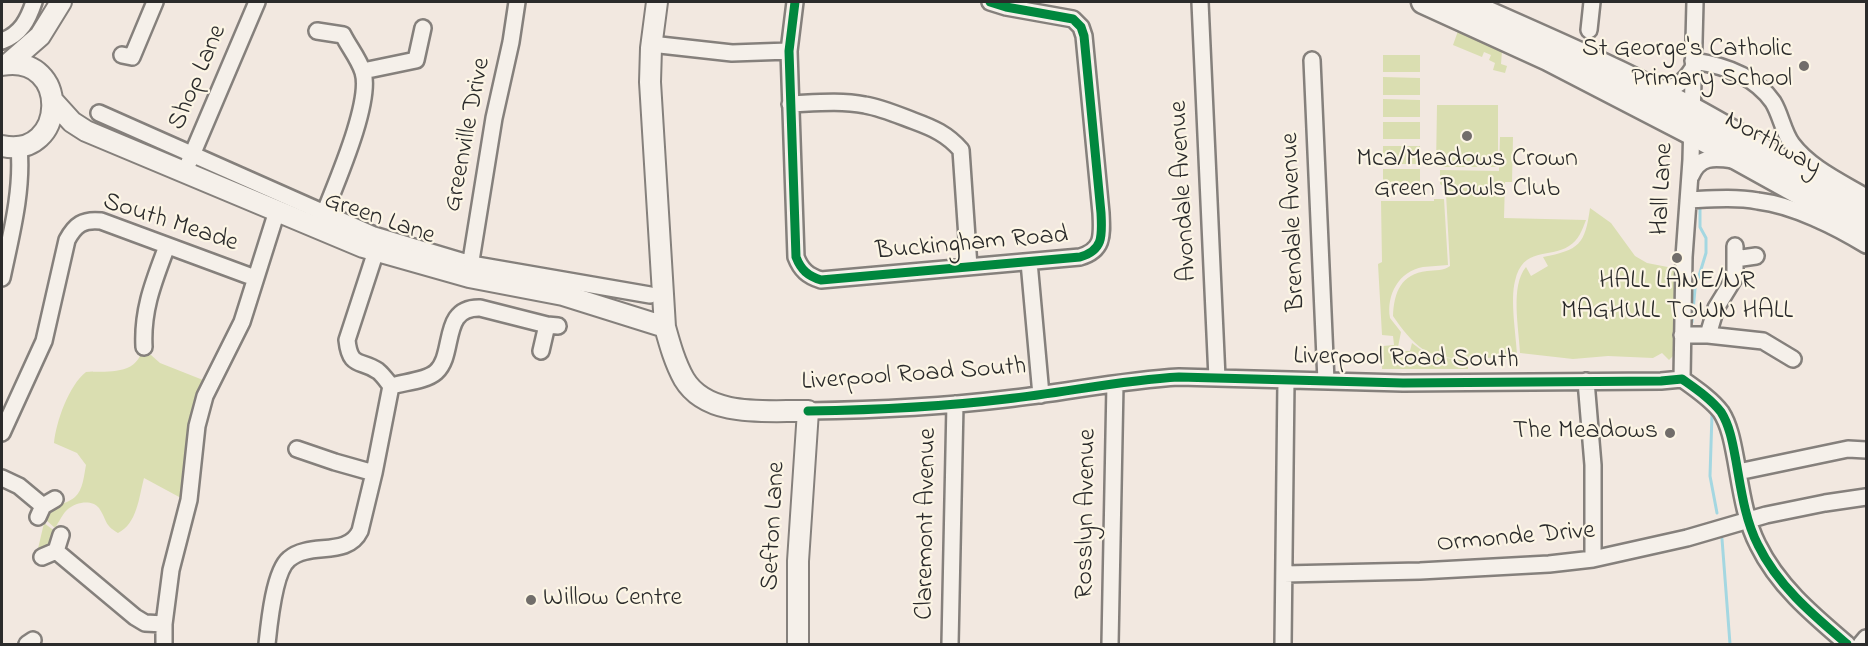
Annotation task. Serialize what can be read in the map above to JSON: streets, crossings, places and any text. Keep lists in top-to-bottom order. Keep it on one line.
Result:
{"streets":{"highway":["Northway"],"main road":["Green Lane","Liverpool Road South","Sefton Lane"],"street":["Shop Lane","Greenville Drive","Hall Lane","Avondale Avenue","Brendale Avenue","South Meade","Buckingham Road","Rosslyn Avenue","Claremont Avenue","Ormonde Drive"]},"crossings":[["Shop Lane","Green Lane"],["Greenville Drive","Green Lane"],["Northway","Hall Lane"],["Hall Lane","Liverpool Road South"],["Avondale Avenue","Liverpool Road South"],["Green Lane","South Meade"],["Green Lane","Liverpool Road South"],["Brendale Avenue","Liverpool Road South"],["Liverpool Road South","Rosslyn Avenue"],["Liverpool Road South","Claremont Avenue"],["Liverpool Road South","Sefton Lane"]],"places":["St George's Catholic Primary School","Mca/Meadows Crown Green Bowls Club","HALL LANE/NR MAGHULL TOWN HALL","The Meadows","Willow Centre"]}
